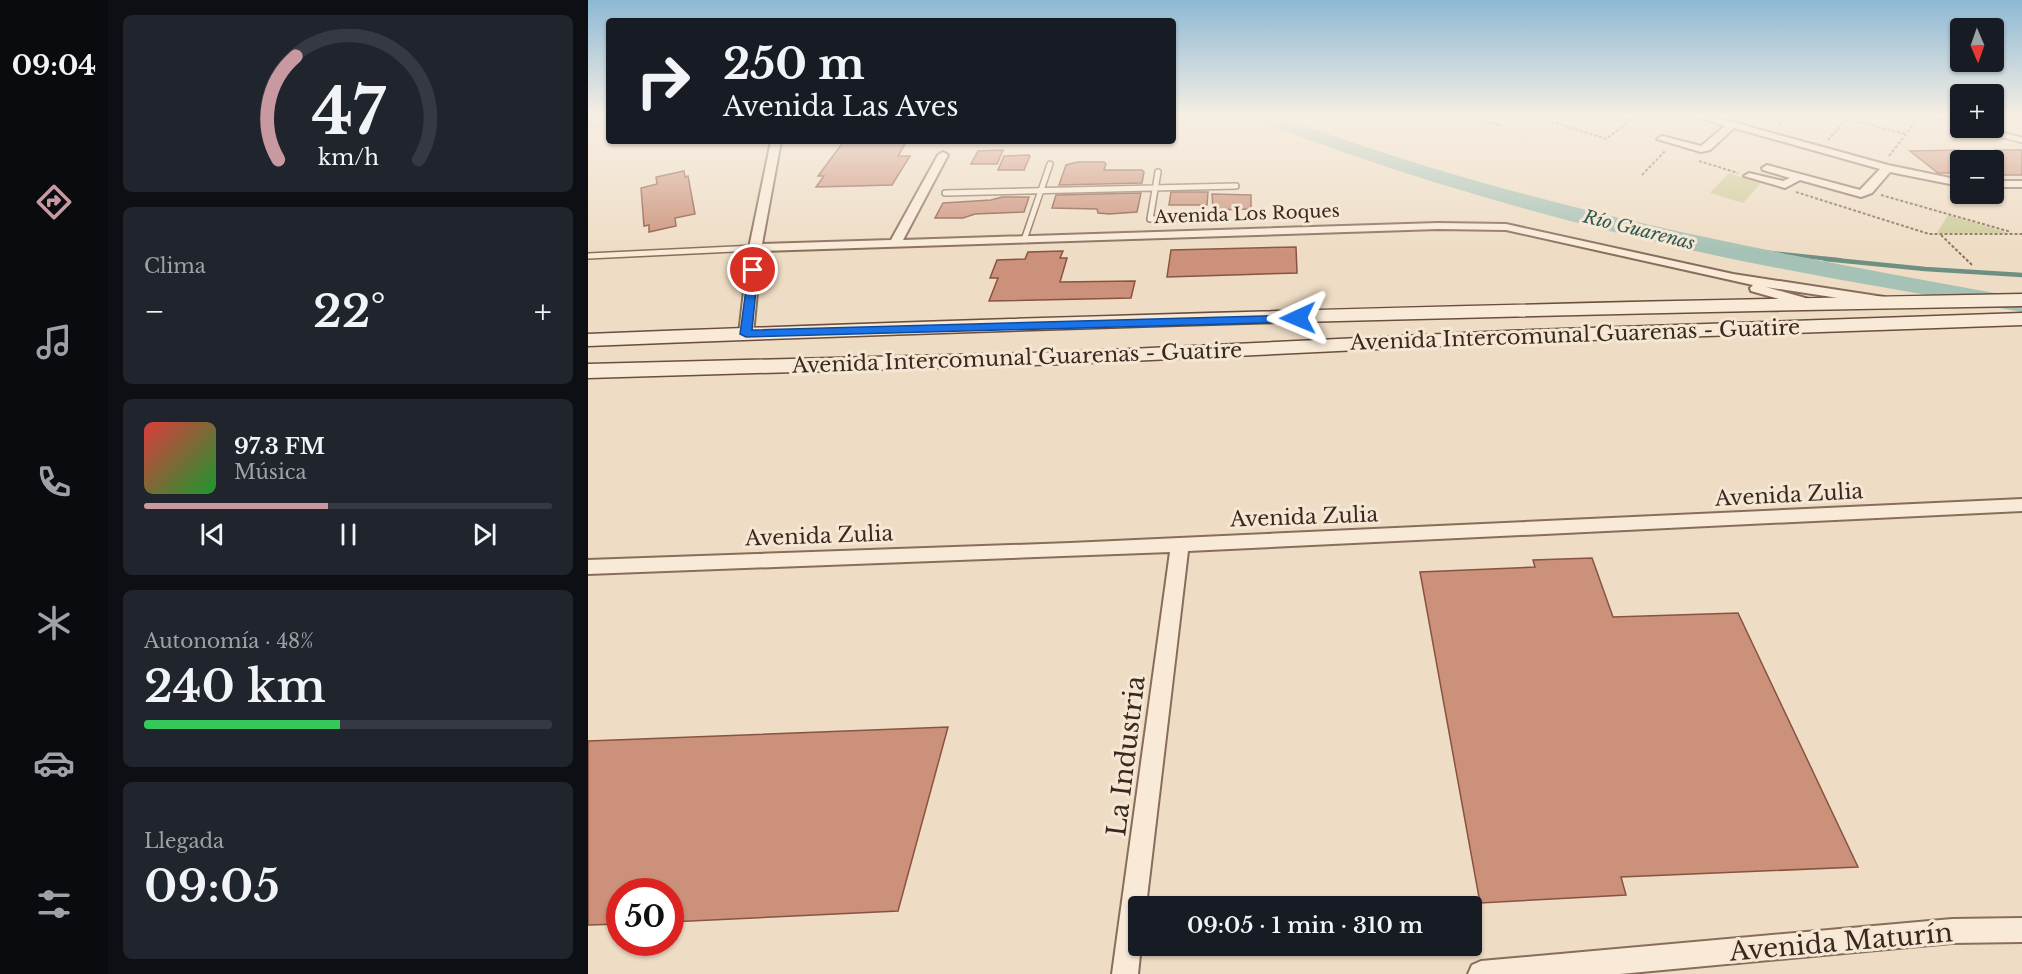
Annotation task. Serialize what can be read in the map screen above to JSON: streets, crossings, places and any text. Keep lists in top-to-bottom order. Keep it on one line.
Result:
{"streets":{"main road":["Avenida Intercomunal Guarenas - Guatire"],"street":["Avenida Los Roques","Avenida Zulia","La Industria","Avenida Maturín"]},"crossings":[["Avenida Los Roques","Avenida Intercomunal Guarenas - Guatire"],["Avenida Zulia","La Industria"]],"water":["Río Guarenas"],"north":"bottom","page":{"tabs":"09:04","map_buttons":["+","−"],"turn":["250 m","Avenida Las Aves"],"tile":["Clima",["Autonomía · 48%","240 km"],["Llegada","09:05"]],"heat":["−","22°","+"],"song":["97.3 FM","Música"],"limit":"50","trip":"09:05 · 1 min · 310 m","gauge":["47","km/h"]}}
